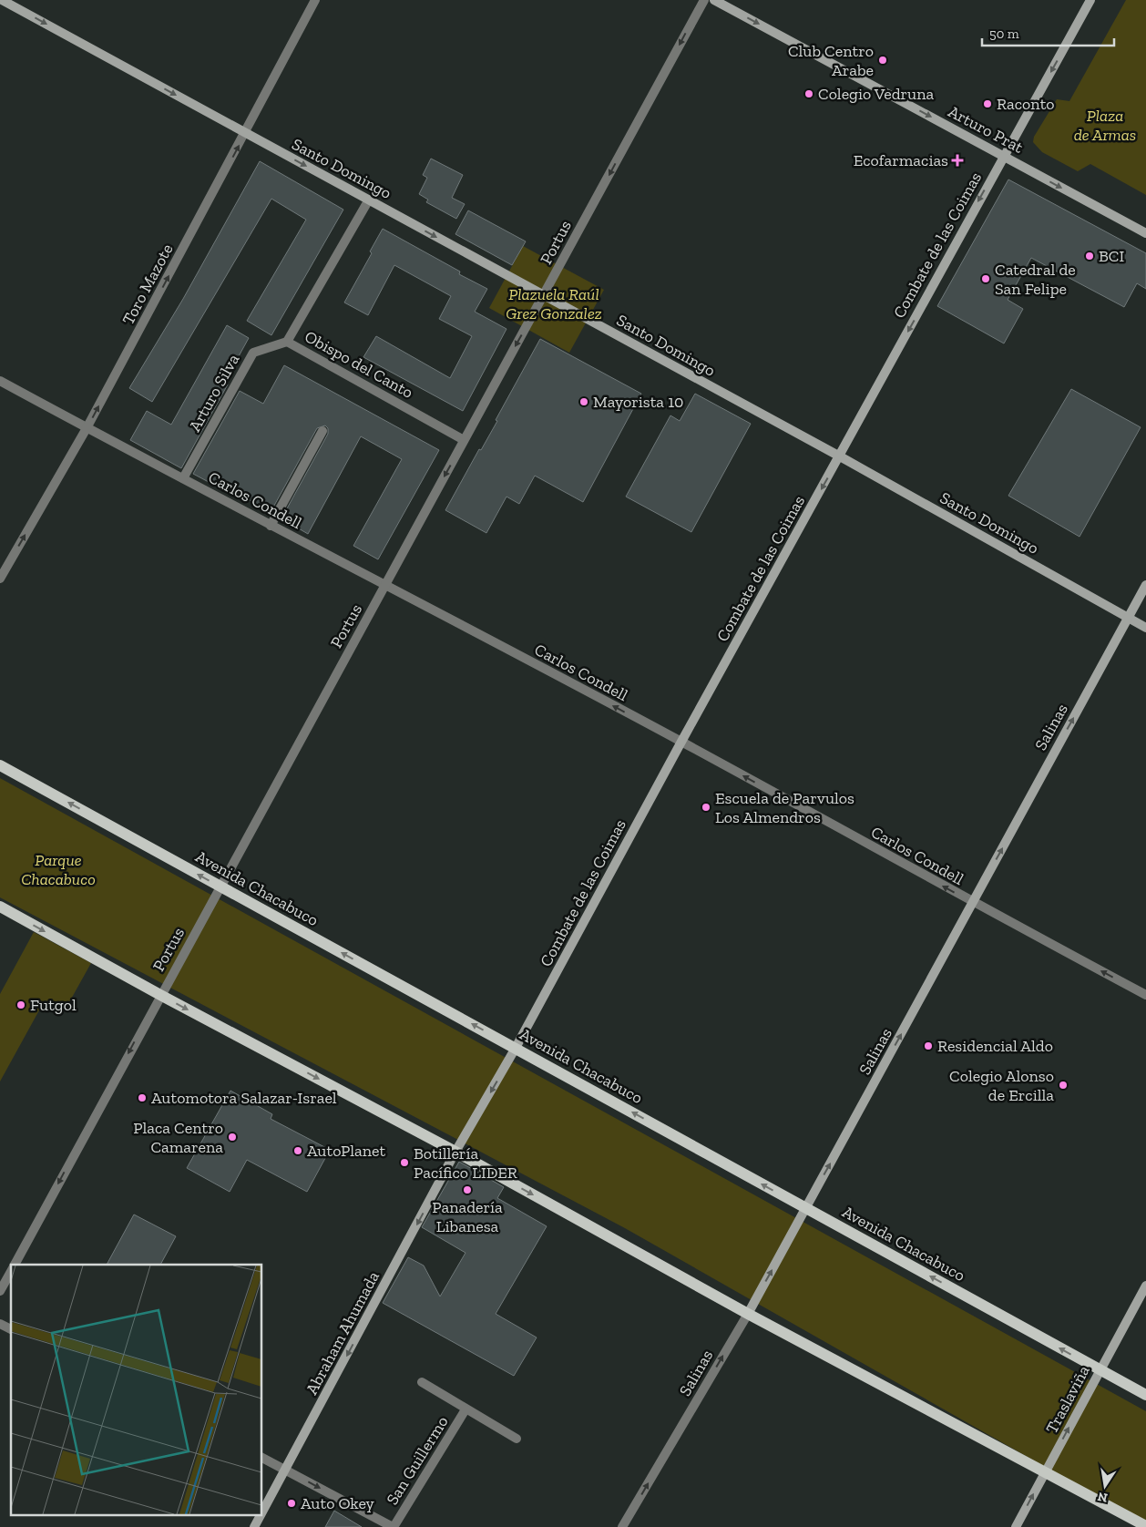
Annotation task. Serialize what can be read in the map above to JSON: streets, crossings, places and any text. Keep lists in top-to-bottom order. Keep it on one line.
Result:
{"streets":{"main road":["Arturo Prat","Santo Domingo","Combate de las Coimas","Salinas","Avenida Chacabuco","Abraham Ahumada","Traslaviña"],"street":["Portus","Toro Mazote","Obispo del Canto","Arturo Silva","Carlos Condell","San Guillermo"]},"crossings":[["Arturo Prat","Combate de las Coimas"],["Santo Domingo","Portus"],["Santo Domingo","Combate de las Coimas"],["Santo Domingo","Toro Mazote"],["Santo Domingo","Obispo del Canto"],["Santo Domingo","Salinas"],["Portus","Obispo del Canto"],["Portus","Carlos Condell"],["Portus","Avenida Chacabuco"],["Combate de las Coimas","Carlos Condell"],["Combate de las Coimas","Avenida Chacabuco"],["Combate de las Coimas","Abraham Ahumada"],["Toro Mazote","Carlos Condell"],["Obispo del Canto","Arturo Silva"],["Arturo Silva","Carlos Condell"],["Carlos Condell","Salinas"],["Salinas","Avenida Chacabuco"],["Avenida Chacabuco","Traslaviña"]],"one_way":["Arturo Prat","Santo Domingo","Portus","Combate de las Coimas","Toro Mazote","Carlos Condell","Salinas","Avenida Chacabuco","Abraham Ahumada","Traslaviña"],"parks":["Plaza de Armas","Plazuela Raúl Grez Gonzalez","Parque Chacabuco"],"places":{"other":["Club Centro Arabe","Colegio Vedruna","Raconto","BCI","Catedral de San Felipe","Mayorista 10","Escuela de Parvulos Los Almendros","Futgol","Residencial Aldo","Colegio Alonso de Ercilla","Automotora Salazar-Israel","Placa Centro Camarena","AutoPlanet","Botillería Pacífico LIDER","Panadería Libanesa","Auto Okey"],"health":["Ecofarmacias"]},"scale_bar":"50 m","north":"bottom"}
